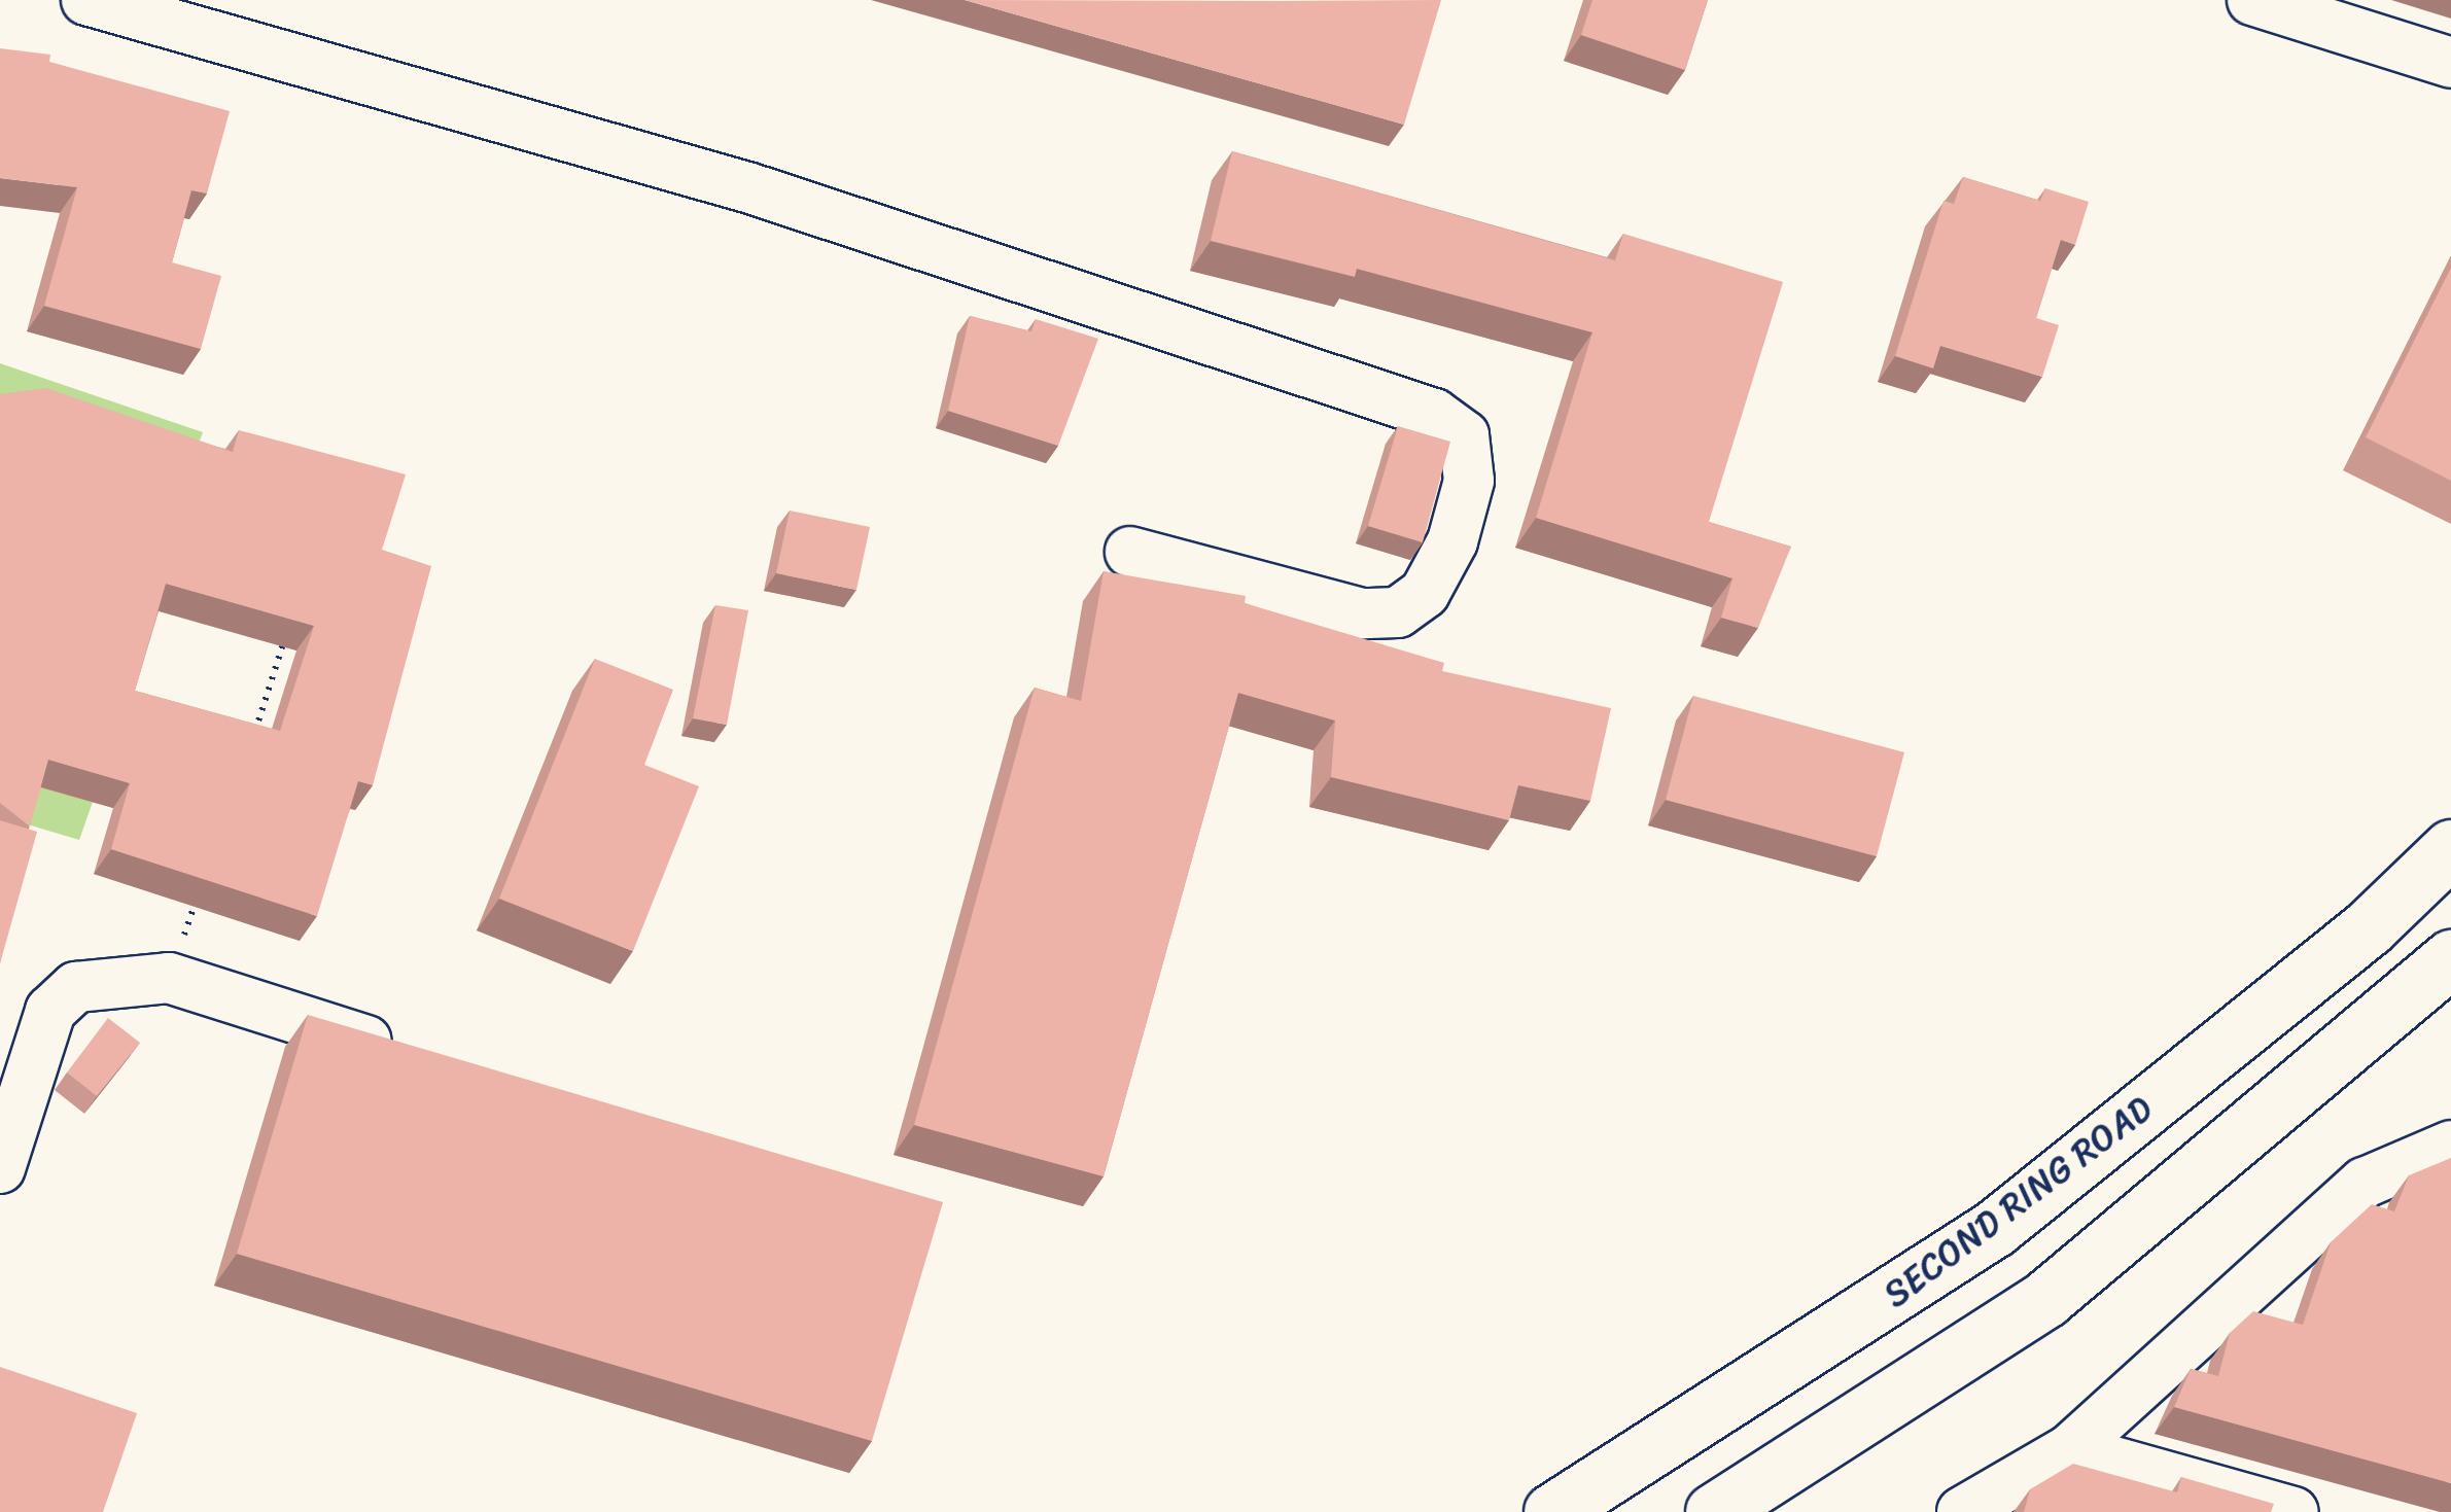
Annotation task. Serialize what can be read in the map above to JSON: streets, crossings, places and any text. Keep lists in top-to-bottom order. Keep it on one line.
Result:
{"streets":{"highway":["SECOND RING ROAD"]}}
